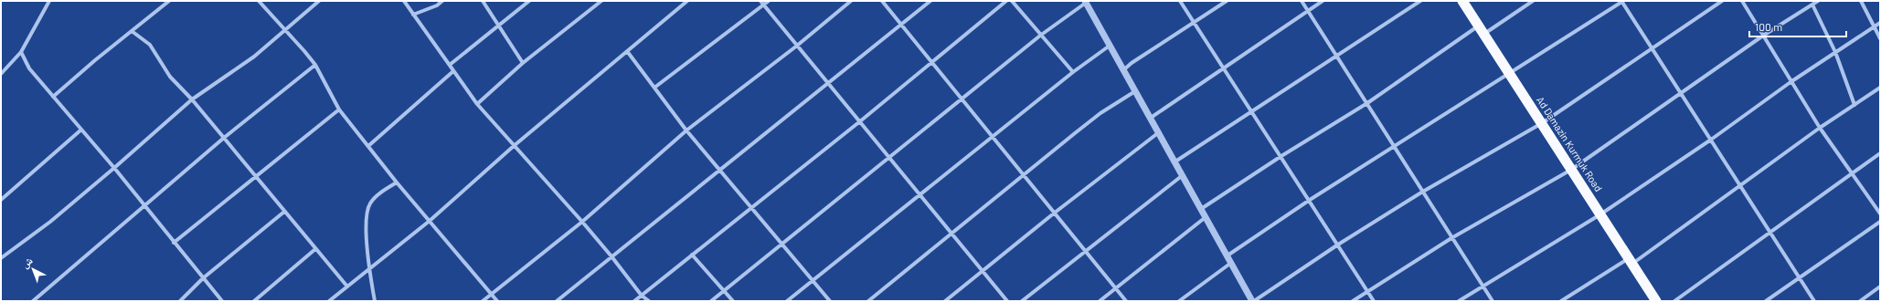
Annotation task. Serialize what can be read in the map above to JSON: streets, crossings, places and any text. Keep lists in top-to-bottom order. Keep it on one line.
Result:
{"streets":{"highway":["Ad Damazin Kurmuk Road"]},"scale_bar":"100 m","north":"top left"}
